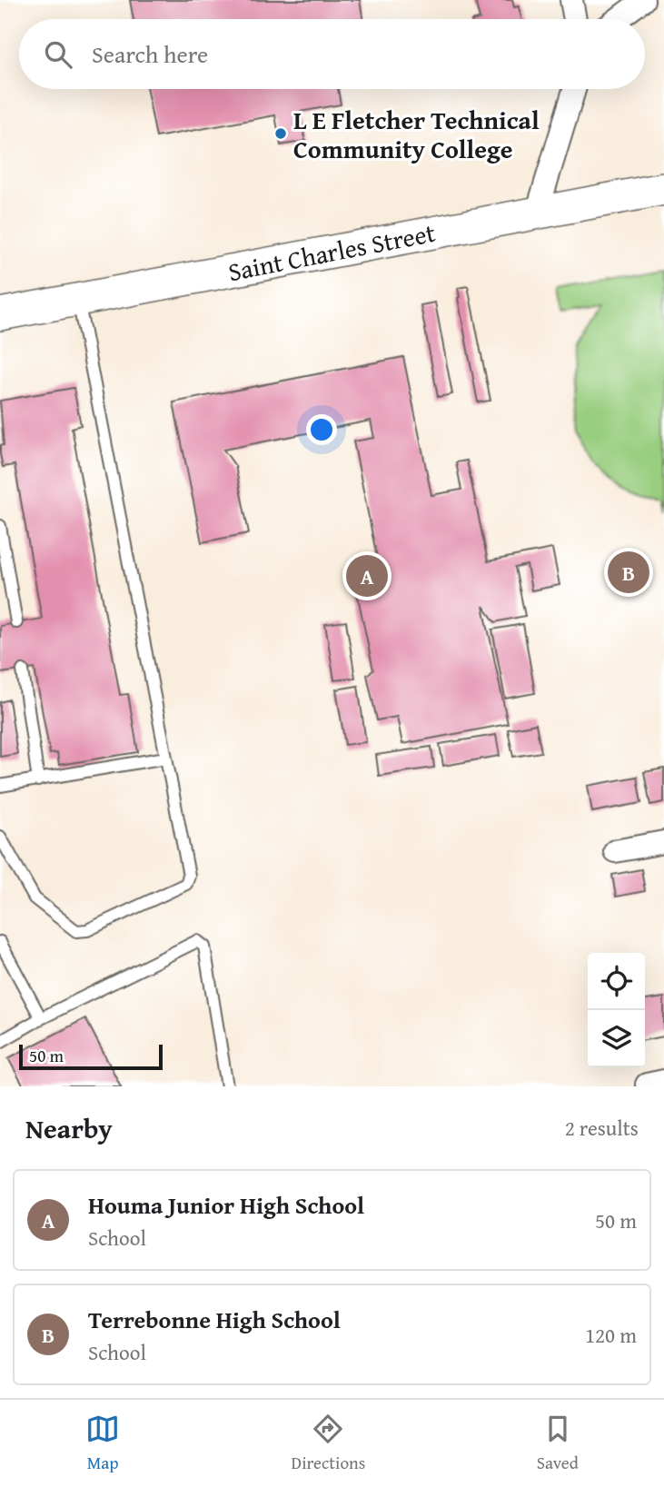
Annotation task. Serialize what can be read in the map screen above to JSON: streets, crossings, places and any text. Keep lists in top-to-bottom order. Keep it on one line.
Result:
{"streets":{"street":["Saint Charles Street"]},"places":["L E Fletcher Technical Community College"],"scale_bar":"50 m","page":{"search":"Search here","pins":["B","A"],"scale":"50 m","heading":["Nearby","2 results"],"list":[{"mark":"A","name":"Houma Junior High School","note":"School","value":"50 m"},{"mark":"B","name":"Terrebonne High School","note":"School","value":"120 m"}],"nav":["Map","Directions","Saved"]}}
